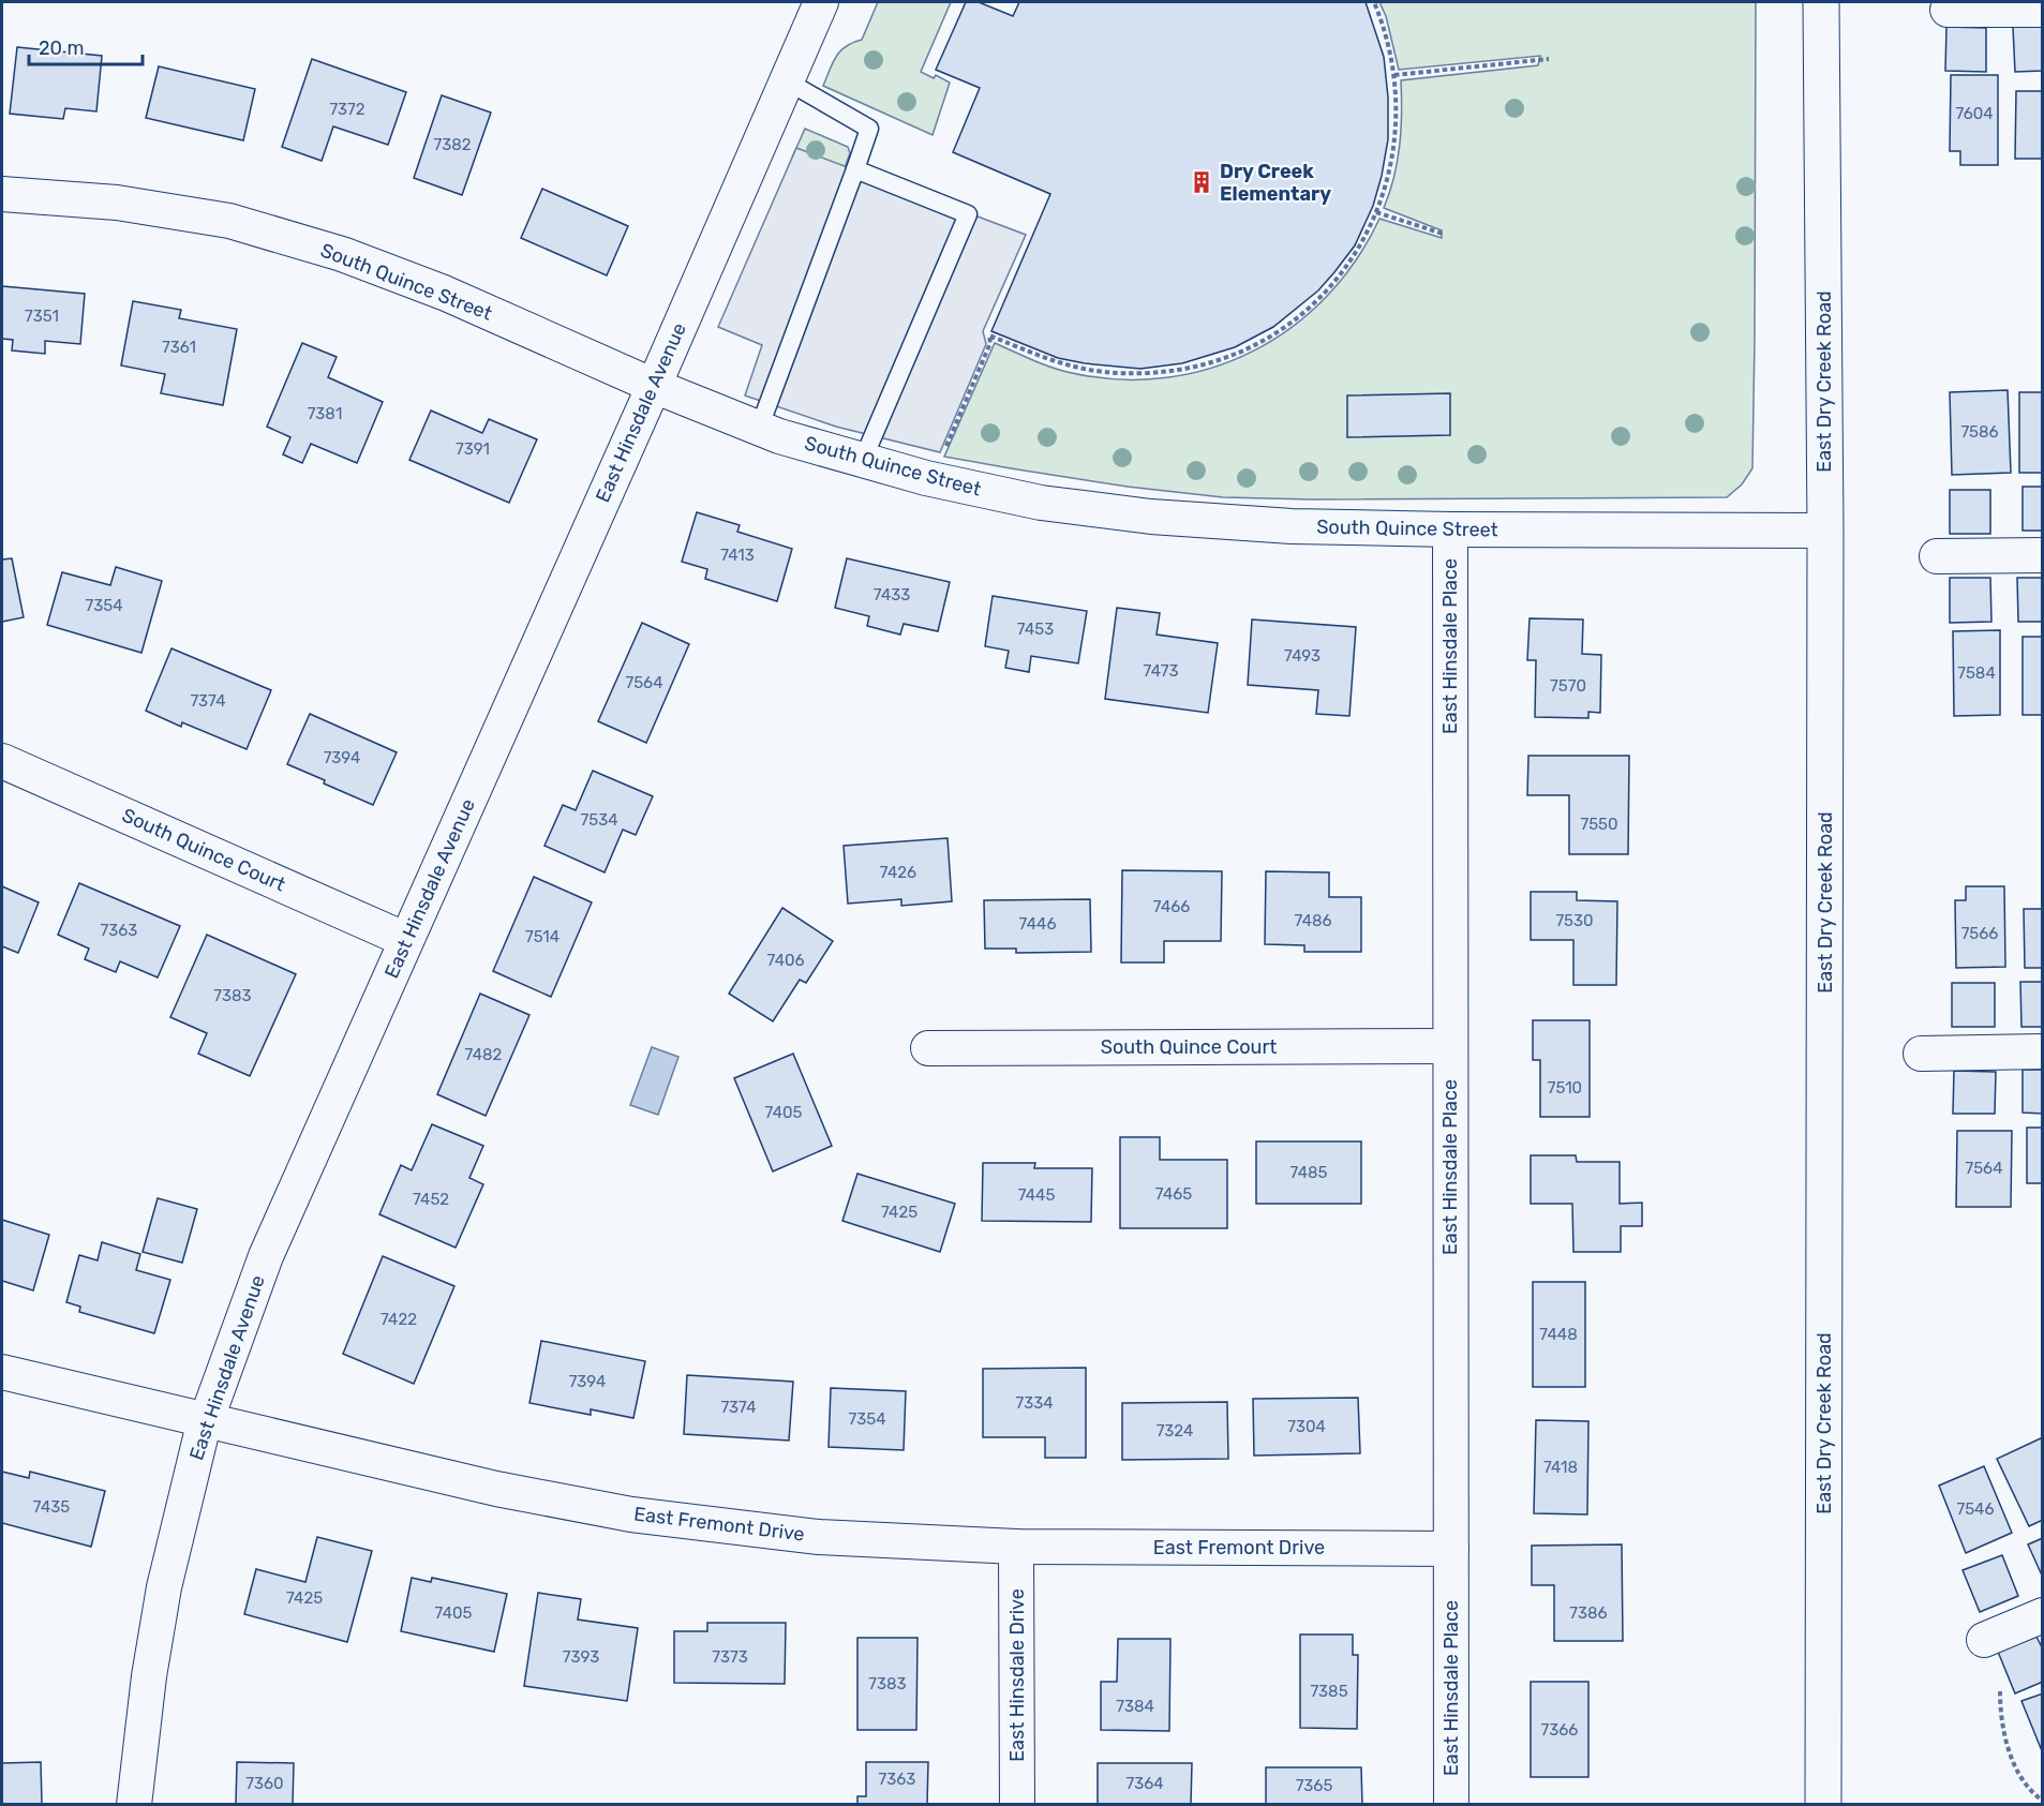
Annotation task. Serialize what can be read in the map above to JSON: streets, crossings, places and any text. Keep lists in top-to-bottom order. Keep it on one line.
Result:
{"streets":{"main road":["East Dry Creek Road"],"street":["South Quince Street","East Hinsdale Avenue","East Hinsdale Place","South Quince Court","East Fremont Drive","East Hinsdale Drive"]},"crossings":[["South Quince Street","East Dry Creek Road"],["South Quince Street","East Hinsdale Avenue"],["South Quince Street","East Hinsdale Place"],["East Hinsdale Avenue","South Quince Court"],["East Hinsdale Avenue","East Fremont Drive"],["East Hinsdale Place","South Quince Court"],["East Hinsdale Place","East Fremont Drive"],["East Fremont Drive","East Hinsdale Drive"]],"places":{"building":["Dry Creek Elementary"]},"house_numbers":["7372","7604","7382","7351","7361","7381","7586","7391","7413","7433","7354","7453","7493","7473","7584","7564","7570","7374","7394","7534","7550","7426","7466","7486","7530","7446","7363","7566","7514","7406","7383","7482","7510","7405","7564","7485","7465","7445","7452","7425","7422","7448","7394","7334","7374","7354","7304","7324","7418","7435","7546","7425","7405","7386","7393","7373","7383","7385","7384","7366","7363","7360","7364","7365"],"scale_bar":"20 m"}
